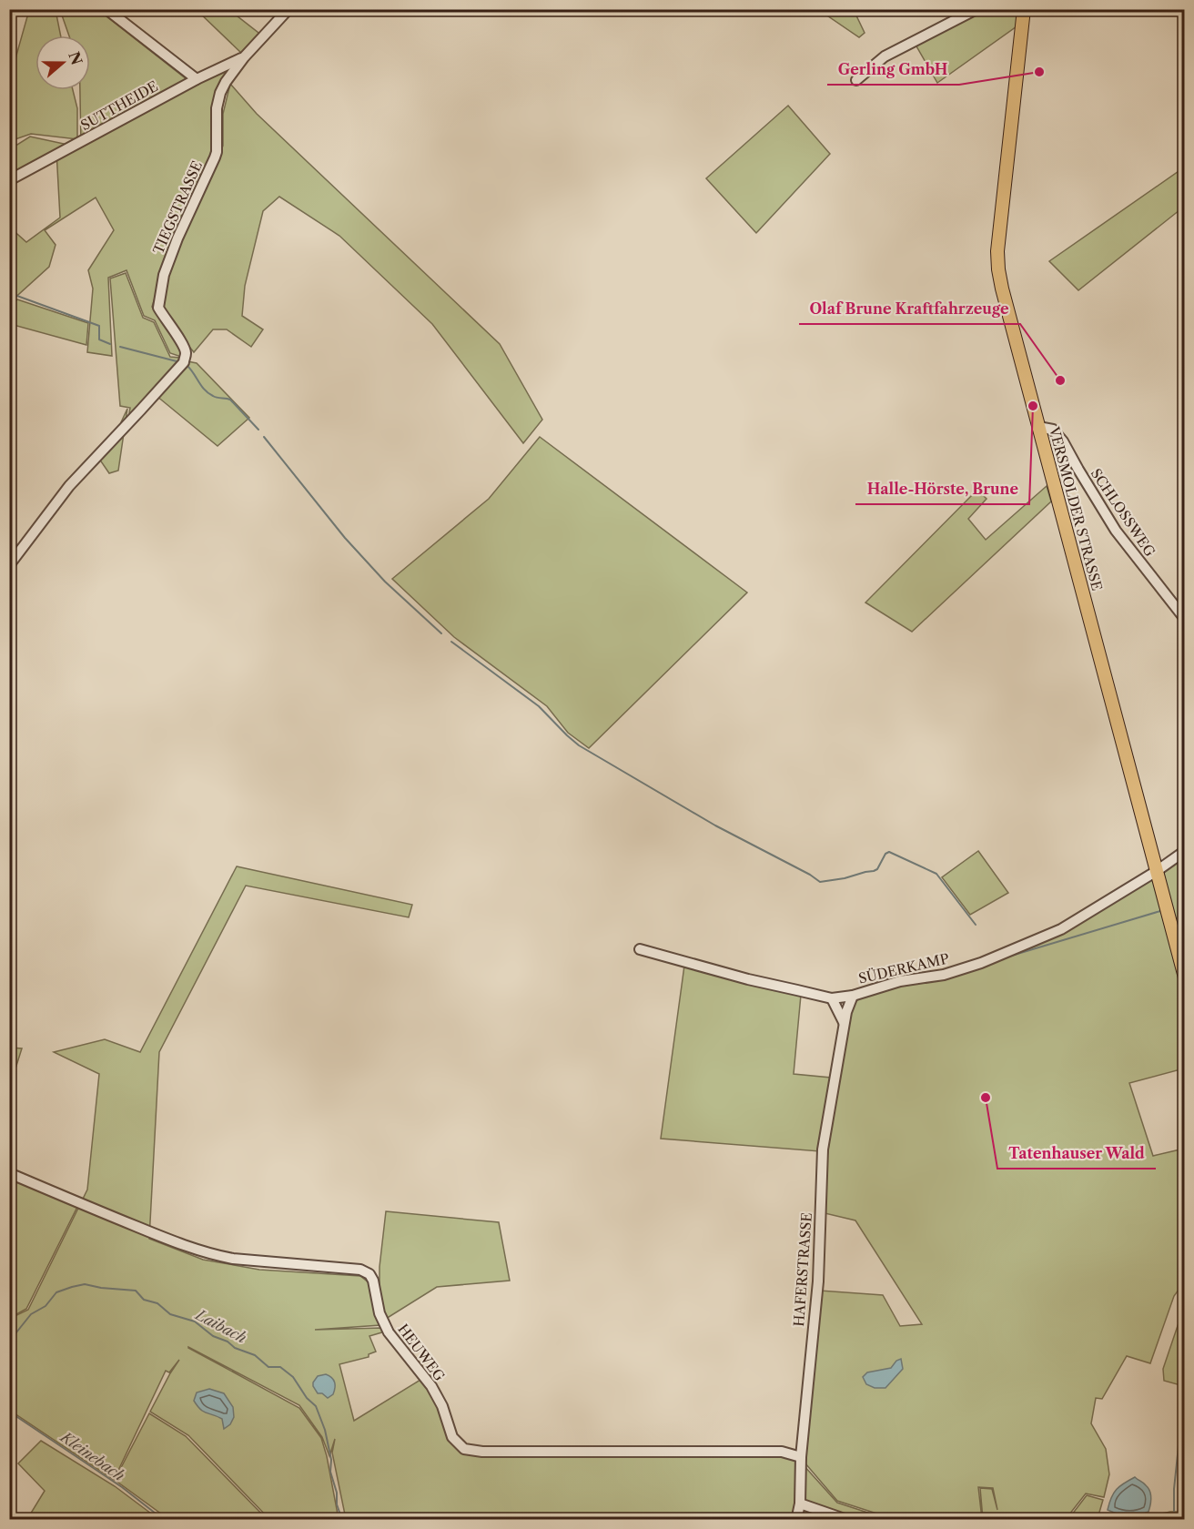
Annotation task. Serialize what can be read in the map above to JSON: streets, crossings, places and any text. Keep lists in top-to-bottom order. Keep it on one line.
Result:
{"streets":{"main road":["VERSMOLDER STRASSE"],"street":["SUTTHEIDE","TIEGSTRASSE","SCHLOSSWEG","SÜDERKAMP","HAFERSTRASSE","HEUWEG"]},"crossings":[["SUTTHEIDE","TIEGSTRASSE"],["VERSMOLDER STRASSE","SCHLOSSWEG"],["VERSMOLDER STRASSE","SÜDERKAMP"],["SÜDERKAMP","HAFERSTRASSE"],["HAFERSTRASSE","HEUWEG"]],"water":["Laibach","Kleinebach"],"places":["Gerling GmbH","Olaf Brune Kraftfahrzeuge","Halle-Hörste, Brune","Tatenhauser Wald"],"north":"right"}
